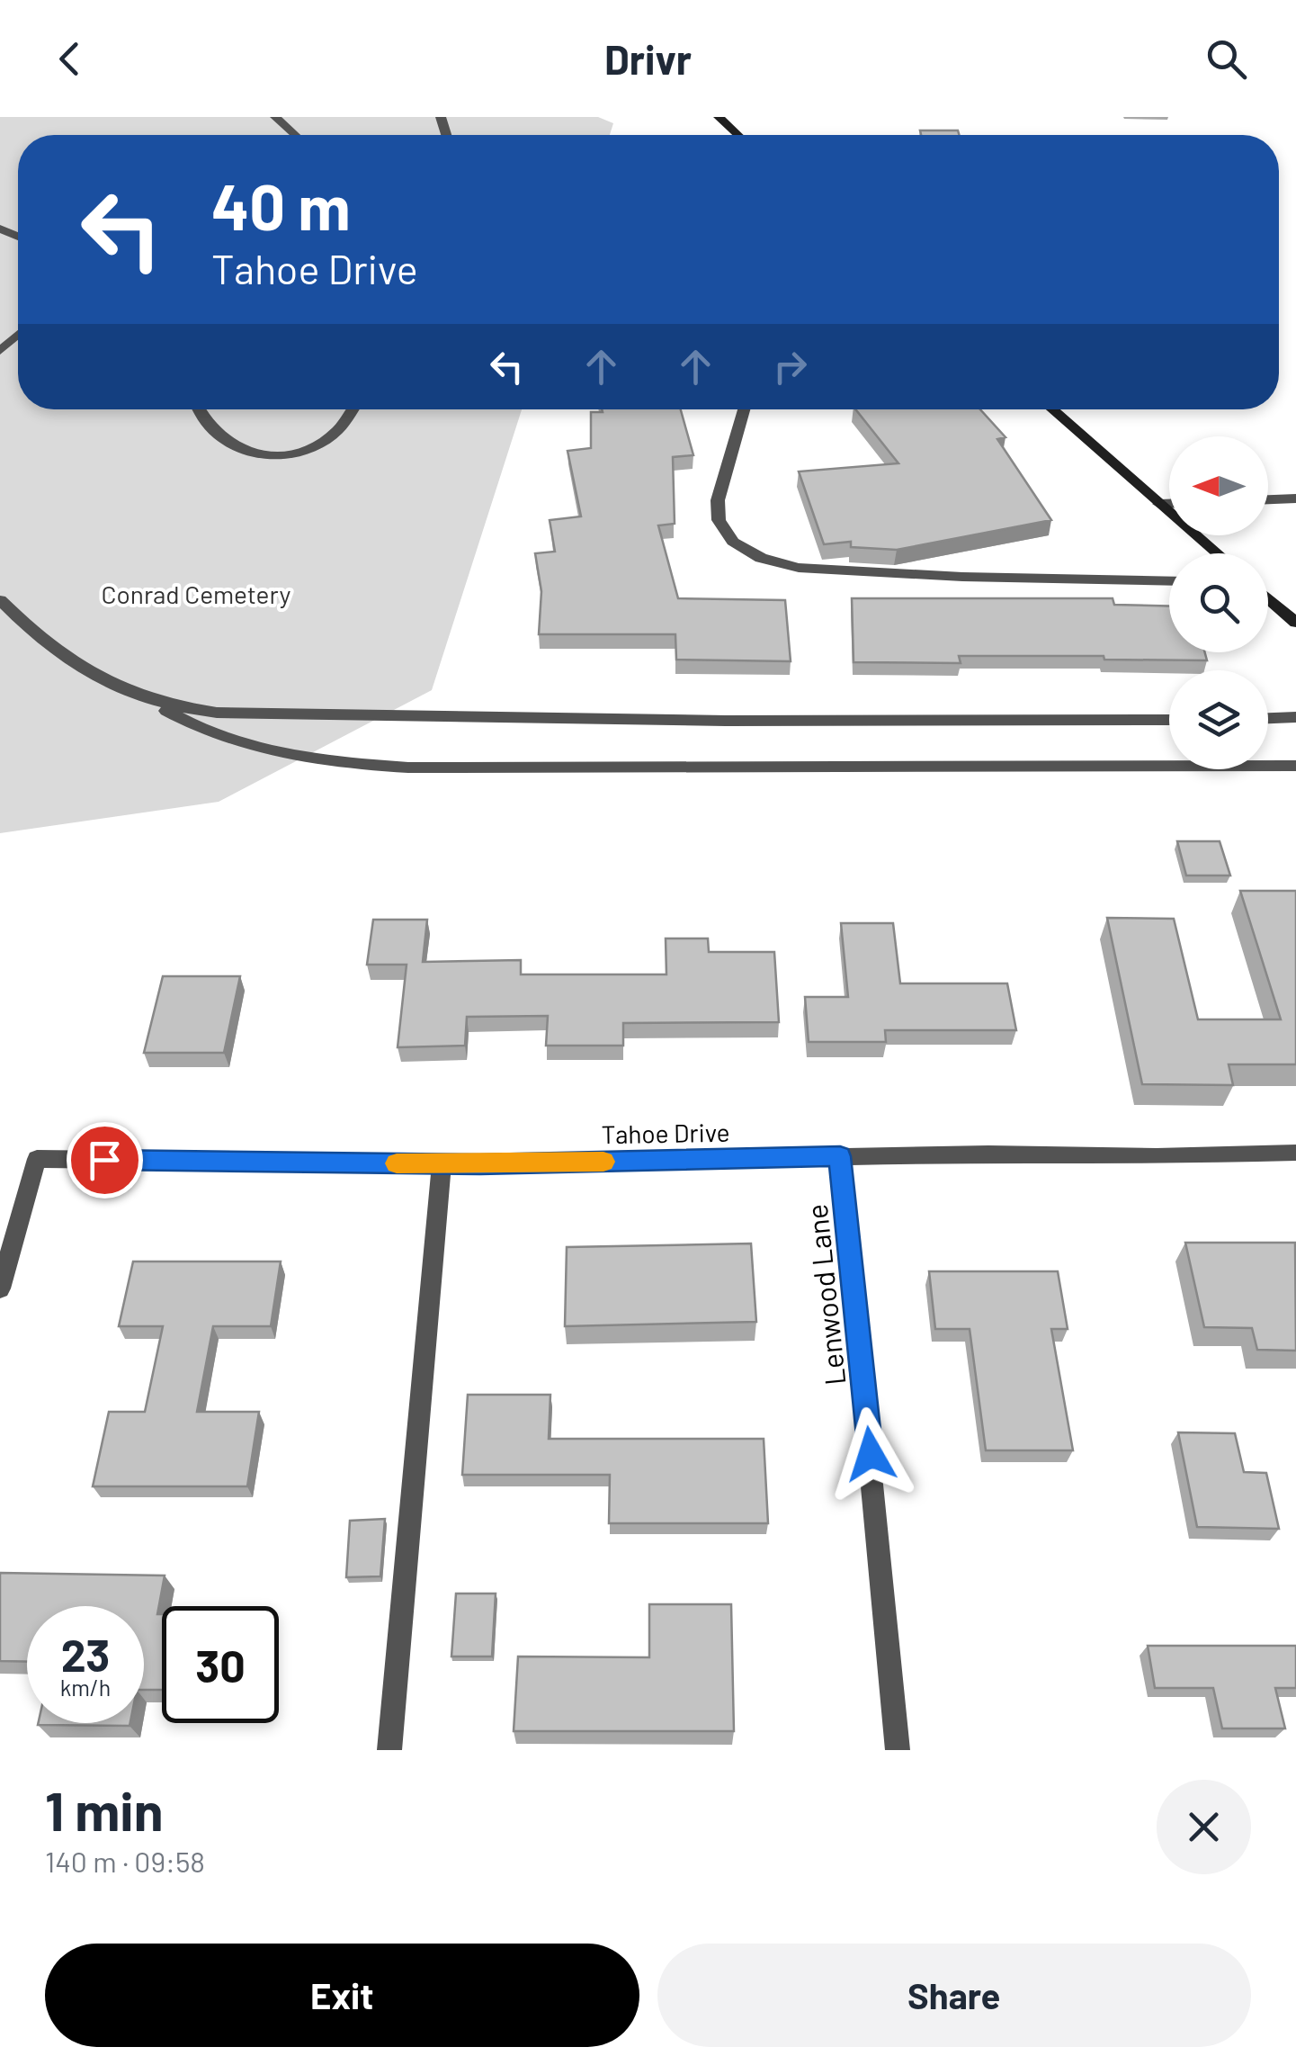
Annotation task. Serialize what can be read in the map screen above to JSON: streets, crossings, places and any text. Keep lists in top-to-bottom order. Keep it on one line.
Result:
{"streets":{"street":["Tahoe Drive","Lenwood Lane"]},"crossings":[["Tahoe Drive","Lenwood Lane"]],"parks":["Conrad Cemetery"],"north":"left","page":{"header":"Drivr","turn":["40 m","Tahoe Drive"],"speed":"23 km/h","limit":"30","heading":["1 min","140 m · 09:58"],"buttons":["Exit","Share"]}}
